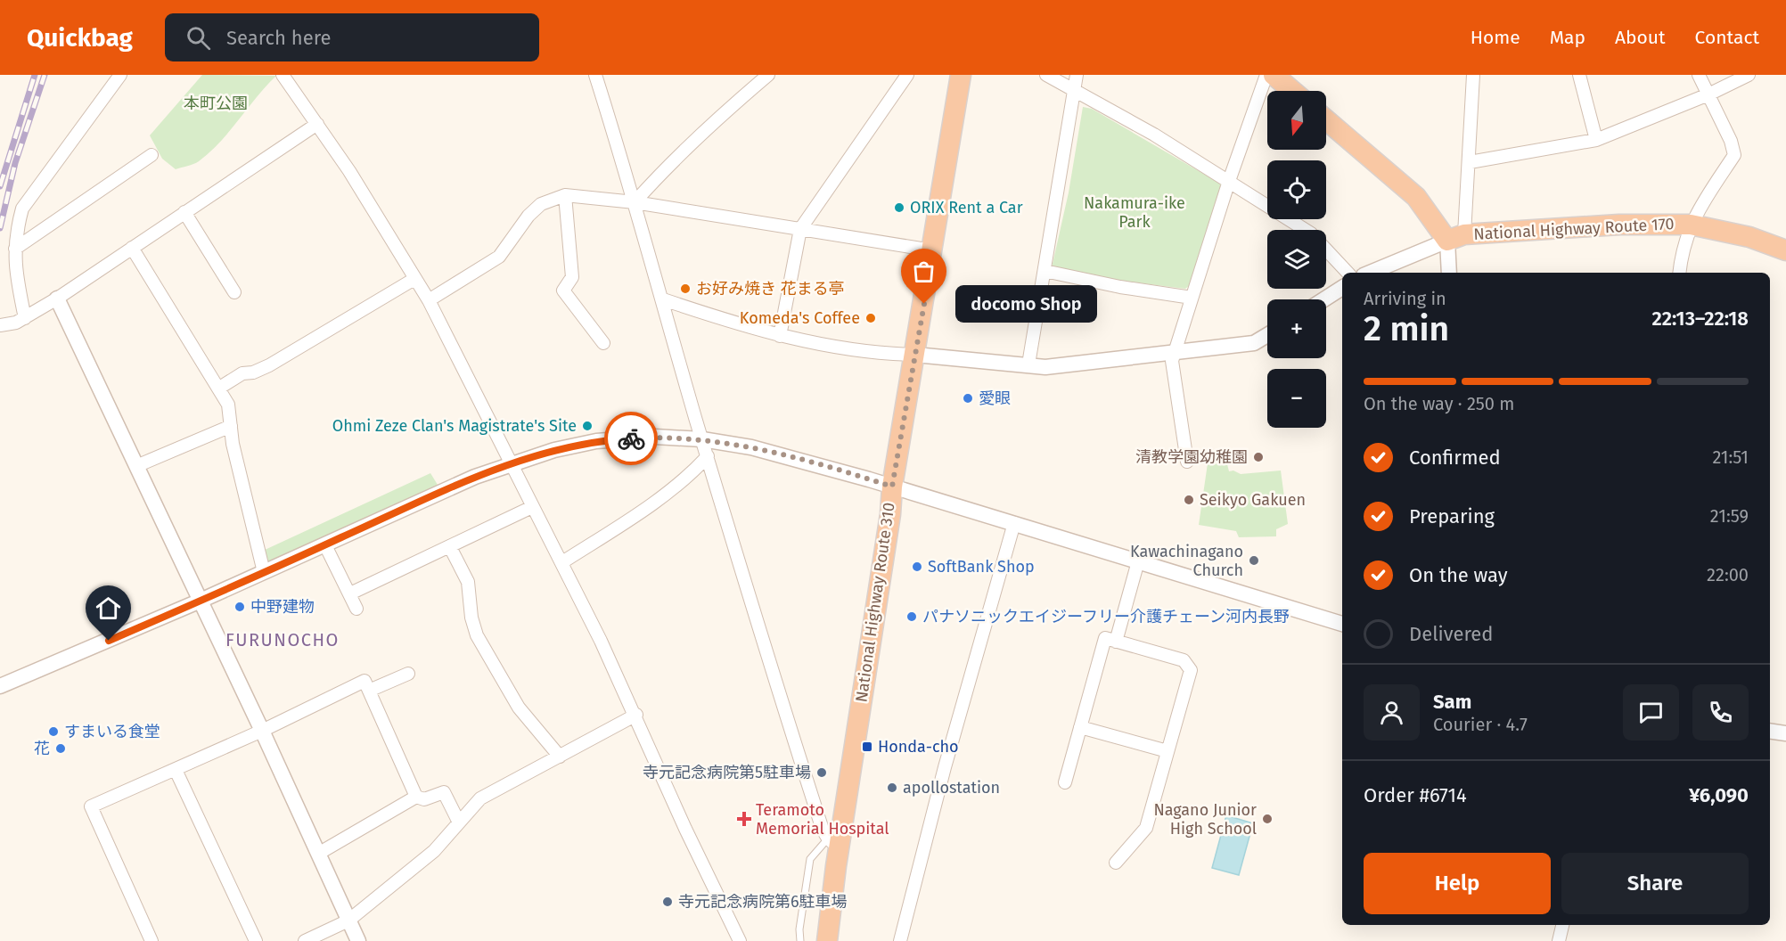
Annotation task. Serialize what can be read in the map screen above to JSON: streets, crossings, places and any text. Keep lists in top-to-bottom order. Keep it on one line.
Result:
{"streets":{"highway":["National Highway Route 170","National Highway Route 310"]},"districts":["FURUNOCHO"],"parks":["本町公園","Nakamura-ike Park"],"places":{"other":["ORIX Rent a Car","お好み焼き 花まる亭","docomo Shop","Komeda's Coffee","愛眼","Ohmi Zeze Clan's Magistrate's Site","清教学園幼稚園","Seikyo Gakuen","Kawachinagano Church","SoftBank Shop","中野建物","パナソニックエイジーフリー介護チェーン河内長野","すまいる食堂","花","寺元記念病院第5駐車場","apollostation","Nagano Junior High School","寺元記念病院第6駐車場"],"transit":["Honda-cho"],"health":["Teramoto Memorial Hospital"]},"north":"bottom","page":{"header":"Quickbag","search":"Search here","nav":["Home","Map","About","Contact"],"map_buttons":["+","−"],"heading":["2 min","Arriving in","22:13–22:18"],"panel":["Sam","Courier · 4.7","Order #6714","¥6,090"],"bubble":"docomo Shop","bar":"On the way · 250 m","list":[["Confirmed","21:51"],["Preparing","21:59"],["On the way","22:00"],"Delivered"],"buttons":["Help","Share"]}}
